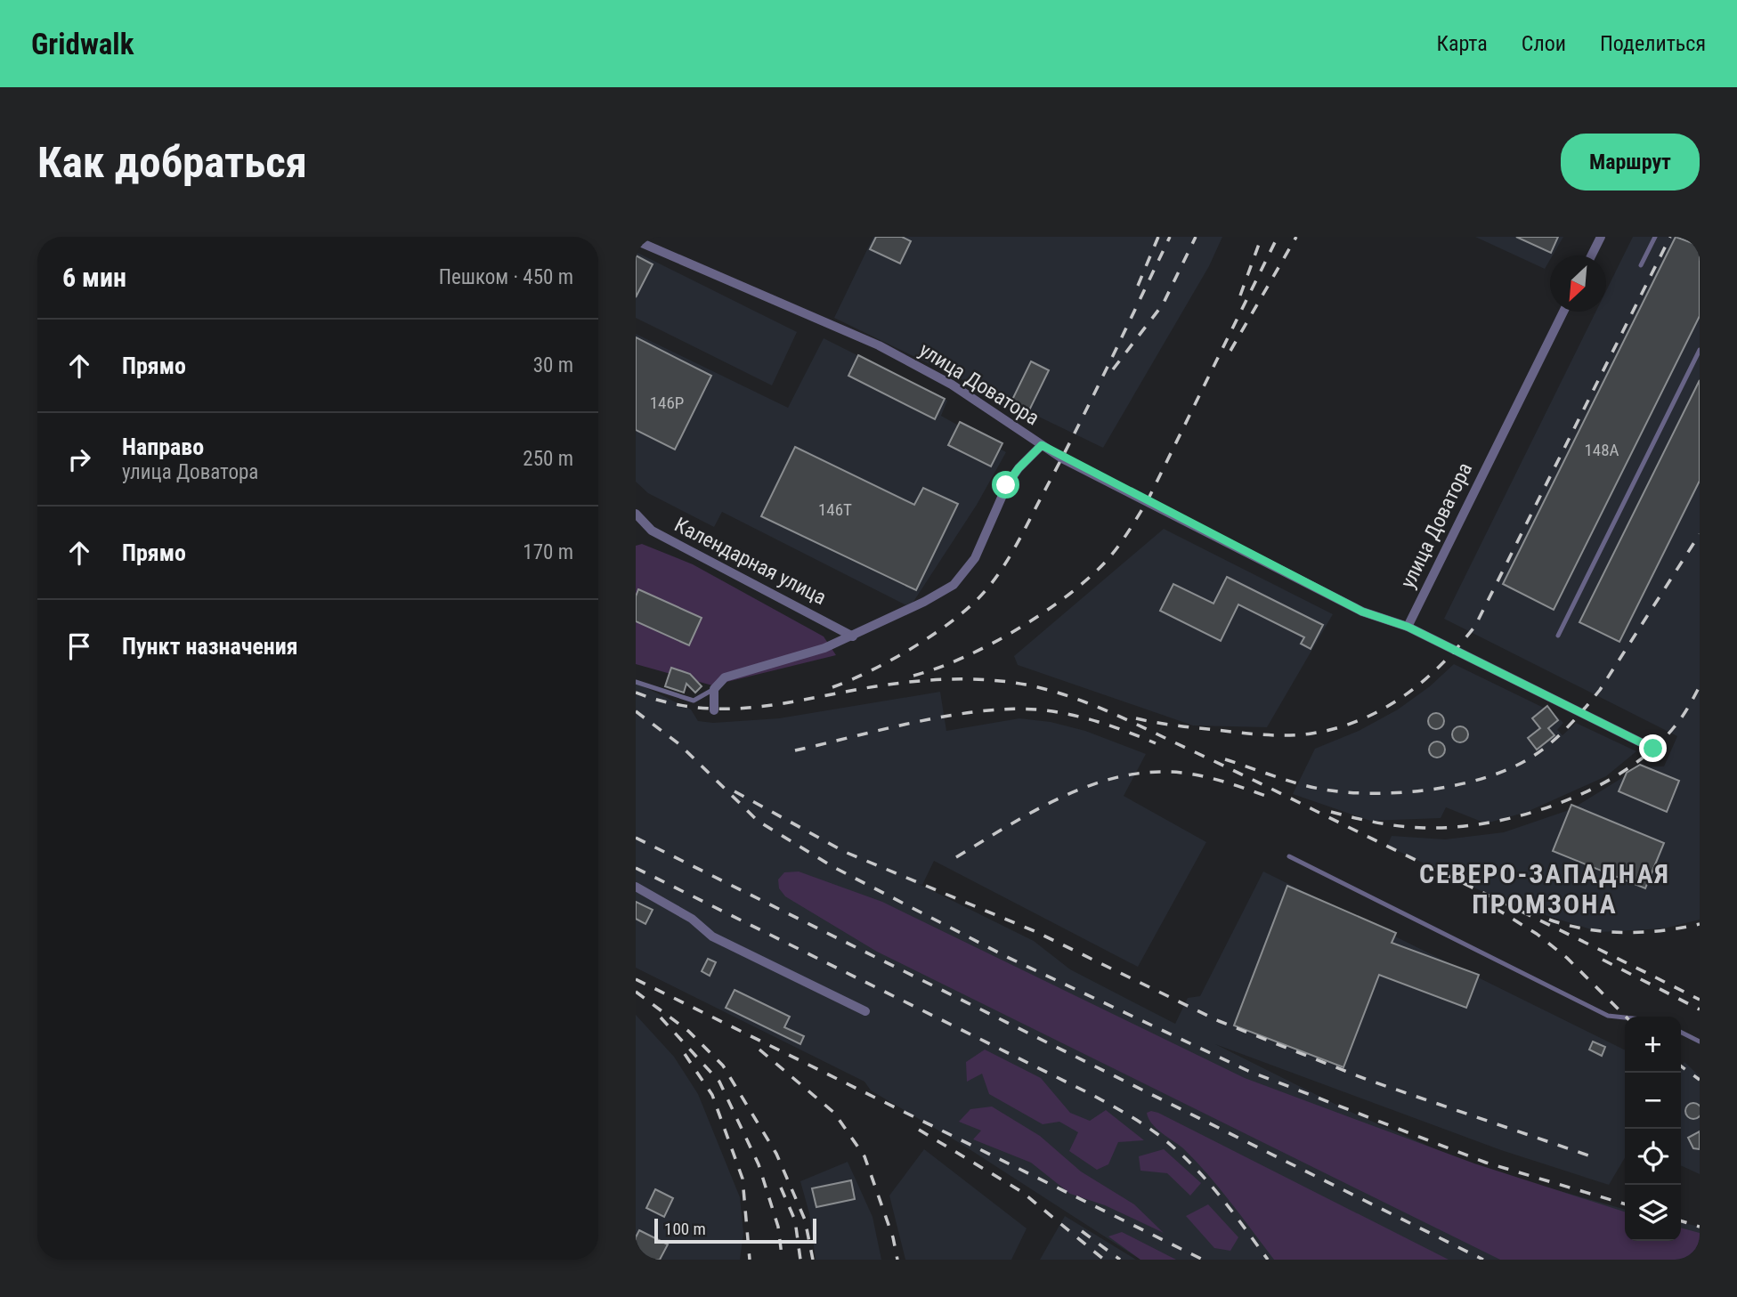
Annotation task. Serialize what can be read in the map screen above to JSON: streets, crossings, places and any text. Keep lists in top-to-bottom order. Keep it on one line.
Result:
{"streets":{"street":["улица Доватора","Календарная улица"]},"districts":["СЕВЕРО-ЗАПАДНАЯ ПРОМЗОНА"],"house_numbers":["146Р","148А","146Т"],"scale_bar":"100 m","north":"bottom left","page":{"header":"Gridwalk","nav":["Карта","Слои","Поделиться"],"buttons":"Маршрут","title":"Как добраться","heading":["6 мин","Пешком · 450 m"],"list":[["Прямо","30 m"],["Направо","улица Доватора","250 m"],["Прямо","170 m"],"Пункт назначения"],"map_buttons":["+","−"],"scale":"100 m"}}
